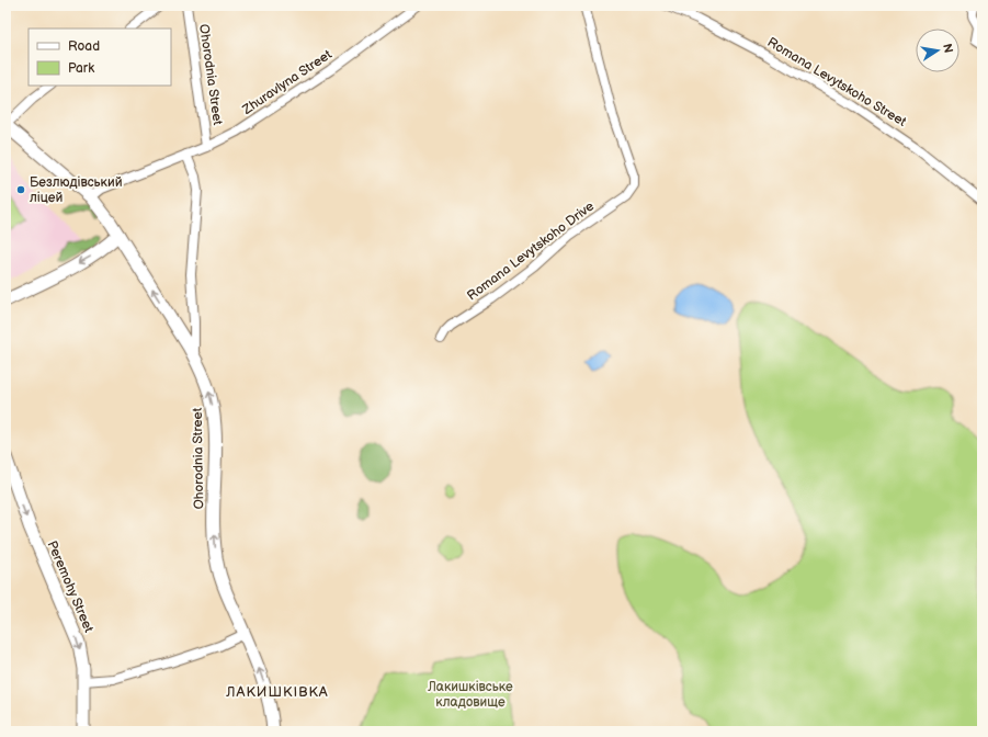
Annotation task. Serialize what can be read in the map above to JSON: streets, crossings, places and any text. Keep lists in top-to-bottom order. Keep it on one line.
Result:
{"streets":{"street":["Ohorodnia Street","Zhuravlyna Street","Romana Levytskoho Street","Romana Levytskoho Drive","Peremohy Street"]},"crossings":[["Ohorodnia Street","Zhuravlyna Street"]],"one_way":["Ohorodnia Street","Peremohy Street"],"districts":["ЛАКИШКІВКА"],"parks":["Лакишківське кладовище"],"places":["Безлюдівський ліцей"],"legend":["Road","Park"],"north":"right"}
